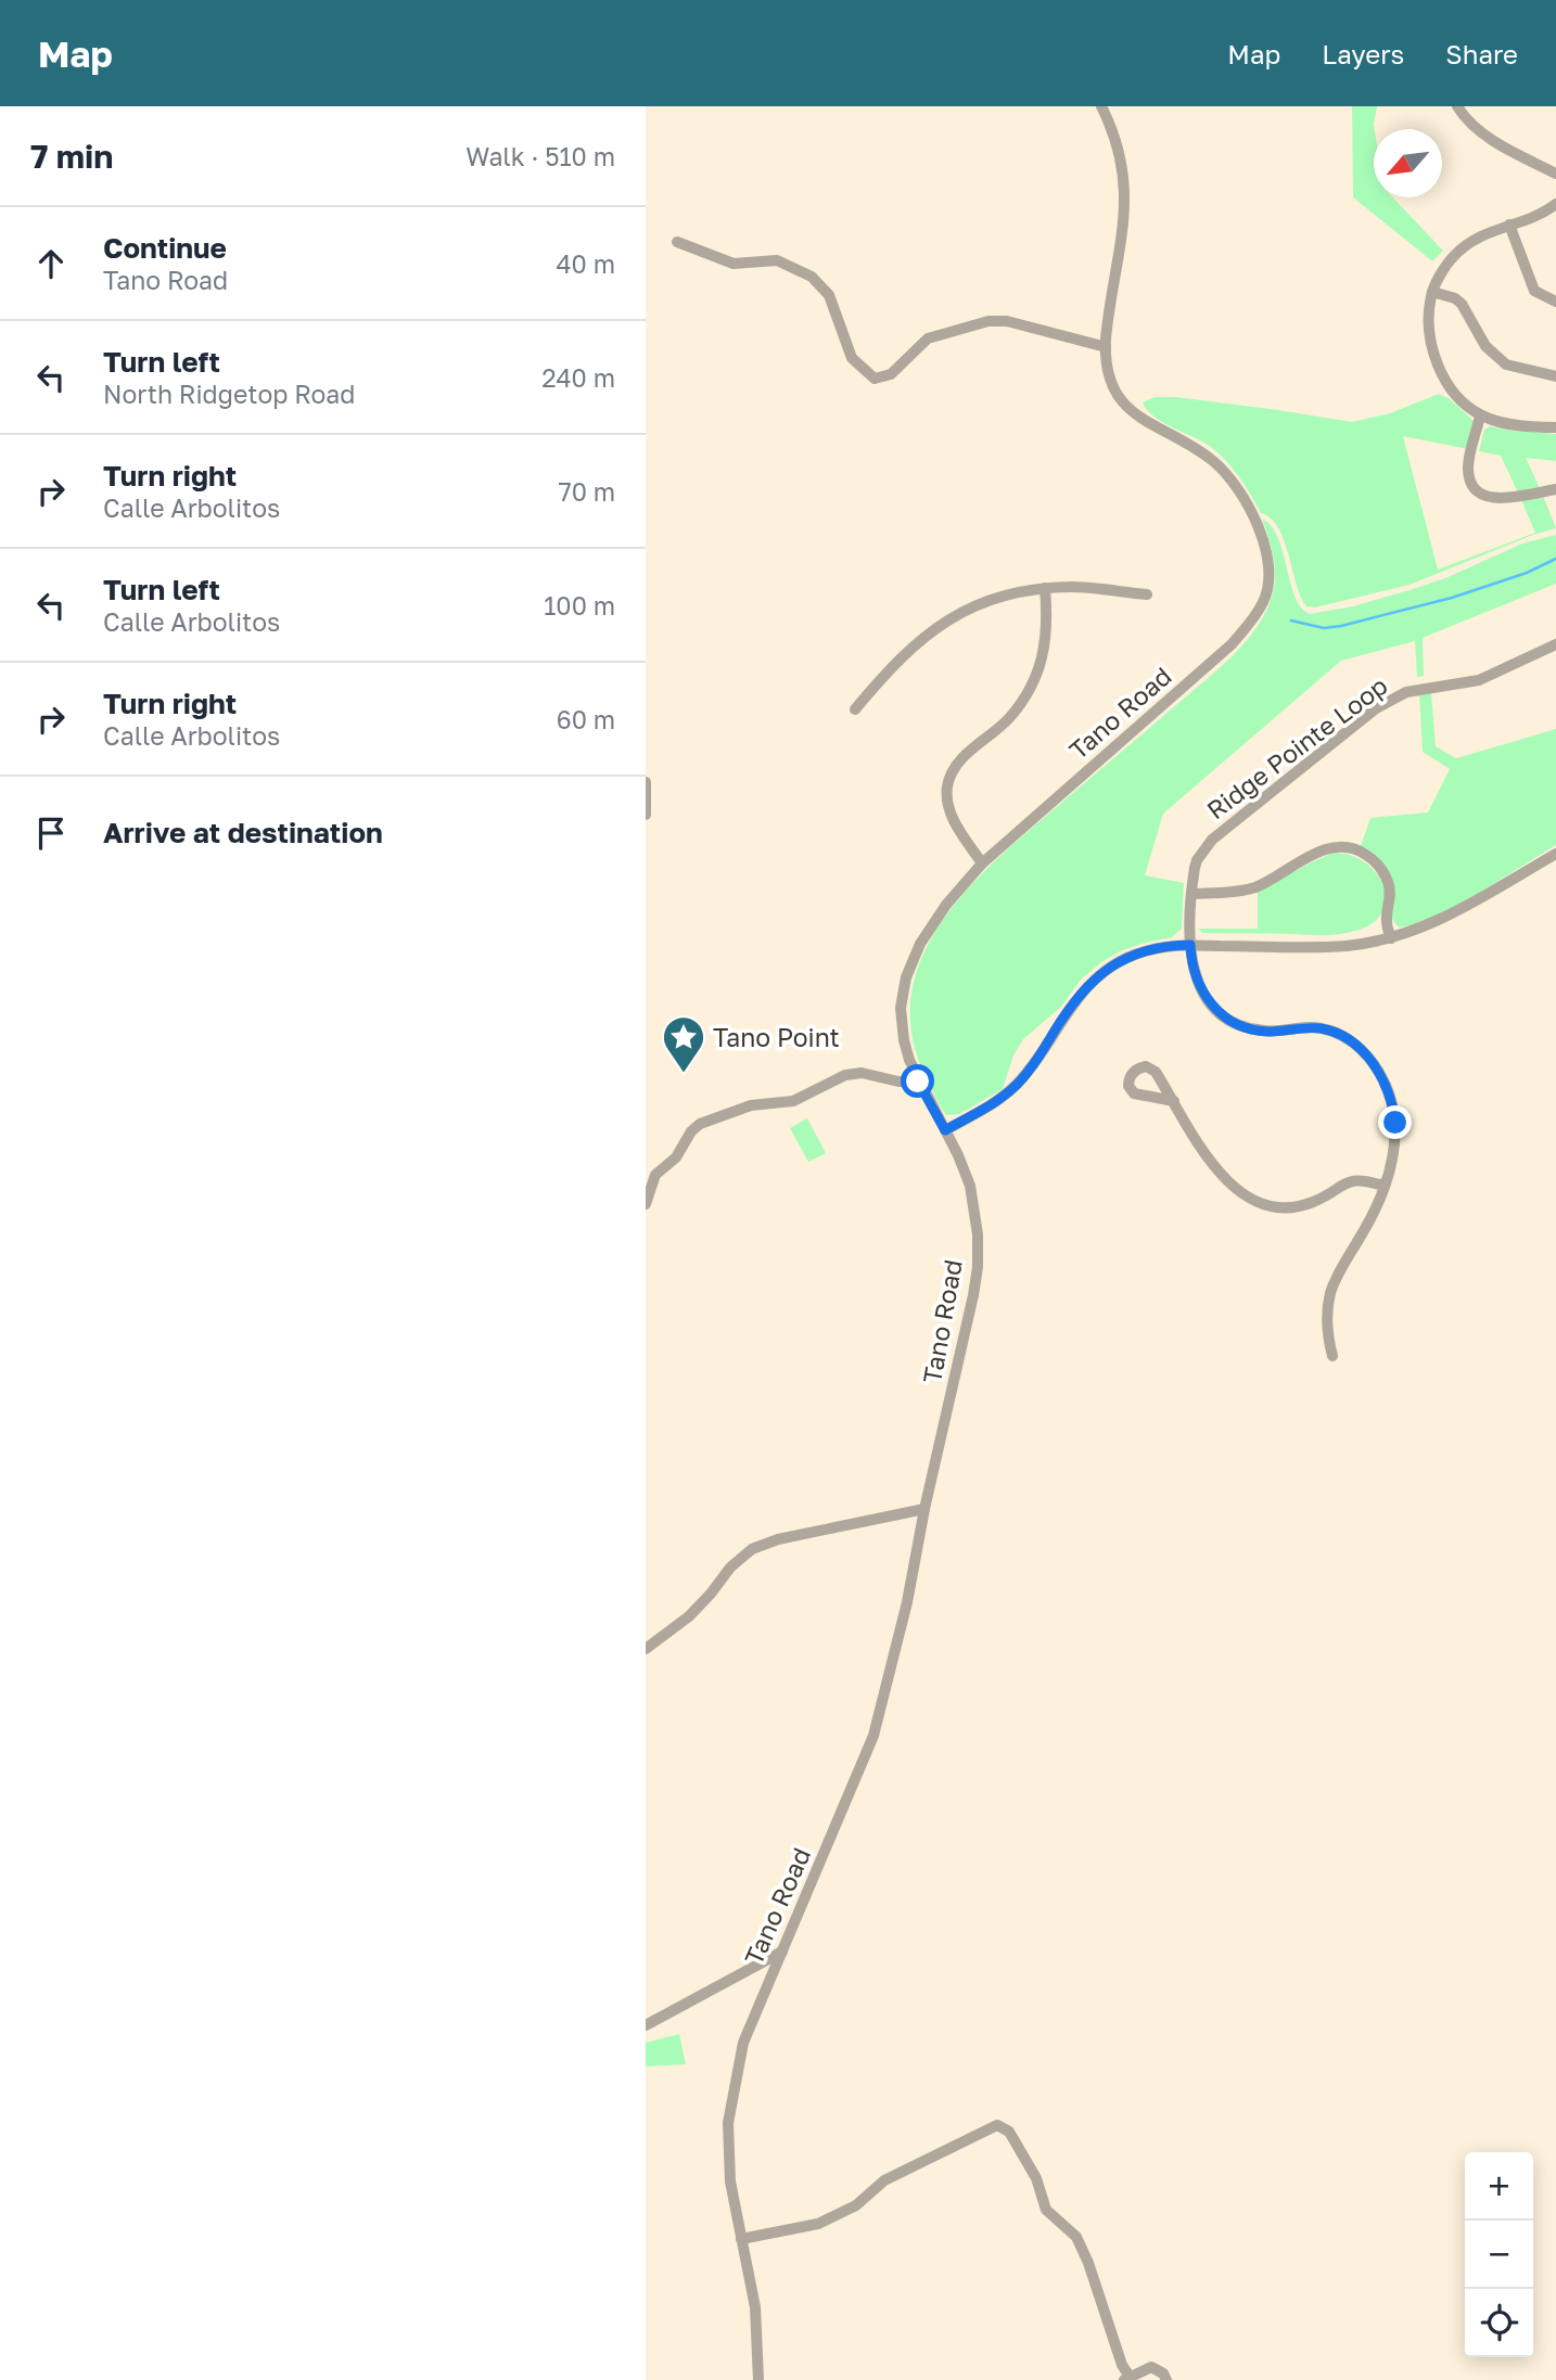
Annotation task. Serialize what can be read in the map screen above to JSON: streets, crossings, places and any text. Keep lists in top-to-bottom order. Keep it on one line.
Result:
{"streets":{"street":["Tano Road","Ridge Pointe Loop"]},"places":{"place":["Tano Point"]},"north":"bottom left","page":{"header":"Map","nav":["Map","Layers","Share"],"heading":["7 min","Walk · 510 m"],"list":[["Continue","Tano Road","40 m"],["Turn left","North Ridgetop Road","240 m"],["Turn right","Calle Arbolitos","70 m"],["Turn left","Calle Arbolitos","100 m"],["Turn right","Calle Arbolitos","60 m"],"Arrive at destination"],"map_buttons":["+","−"]}}
